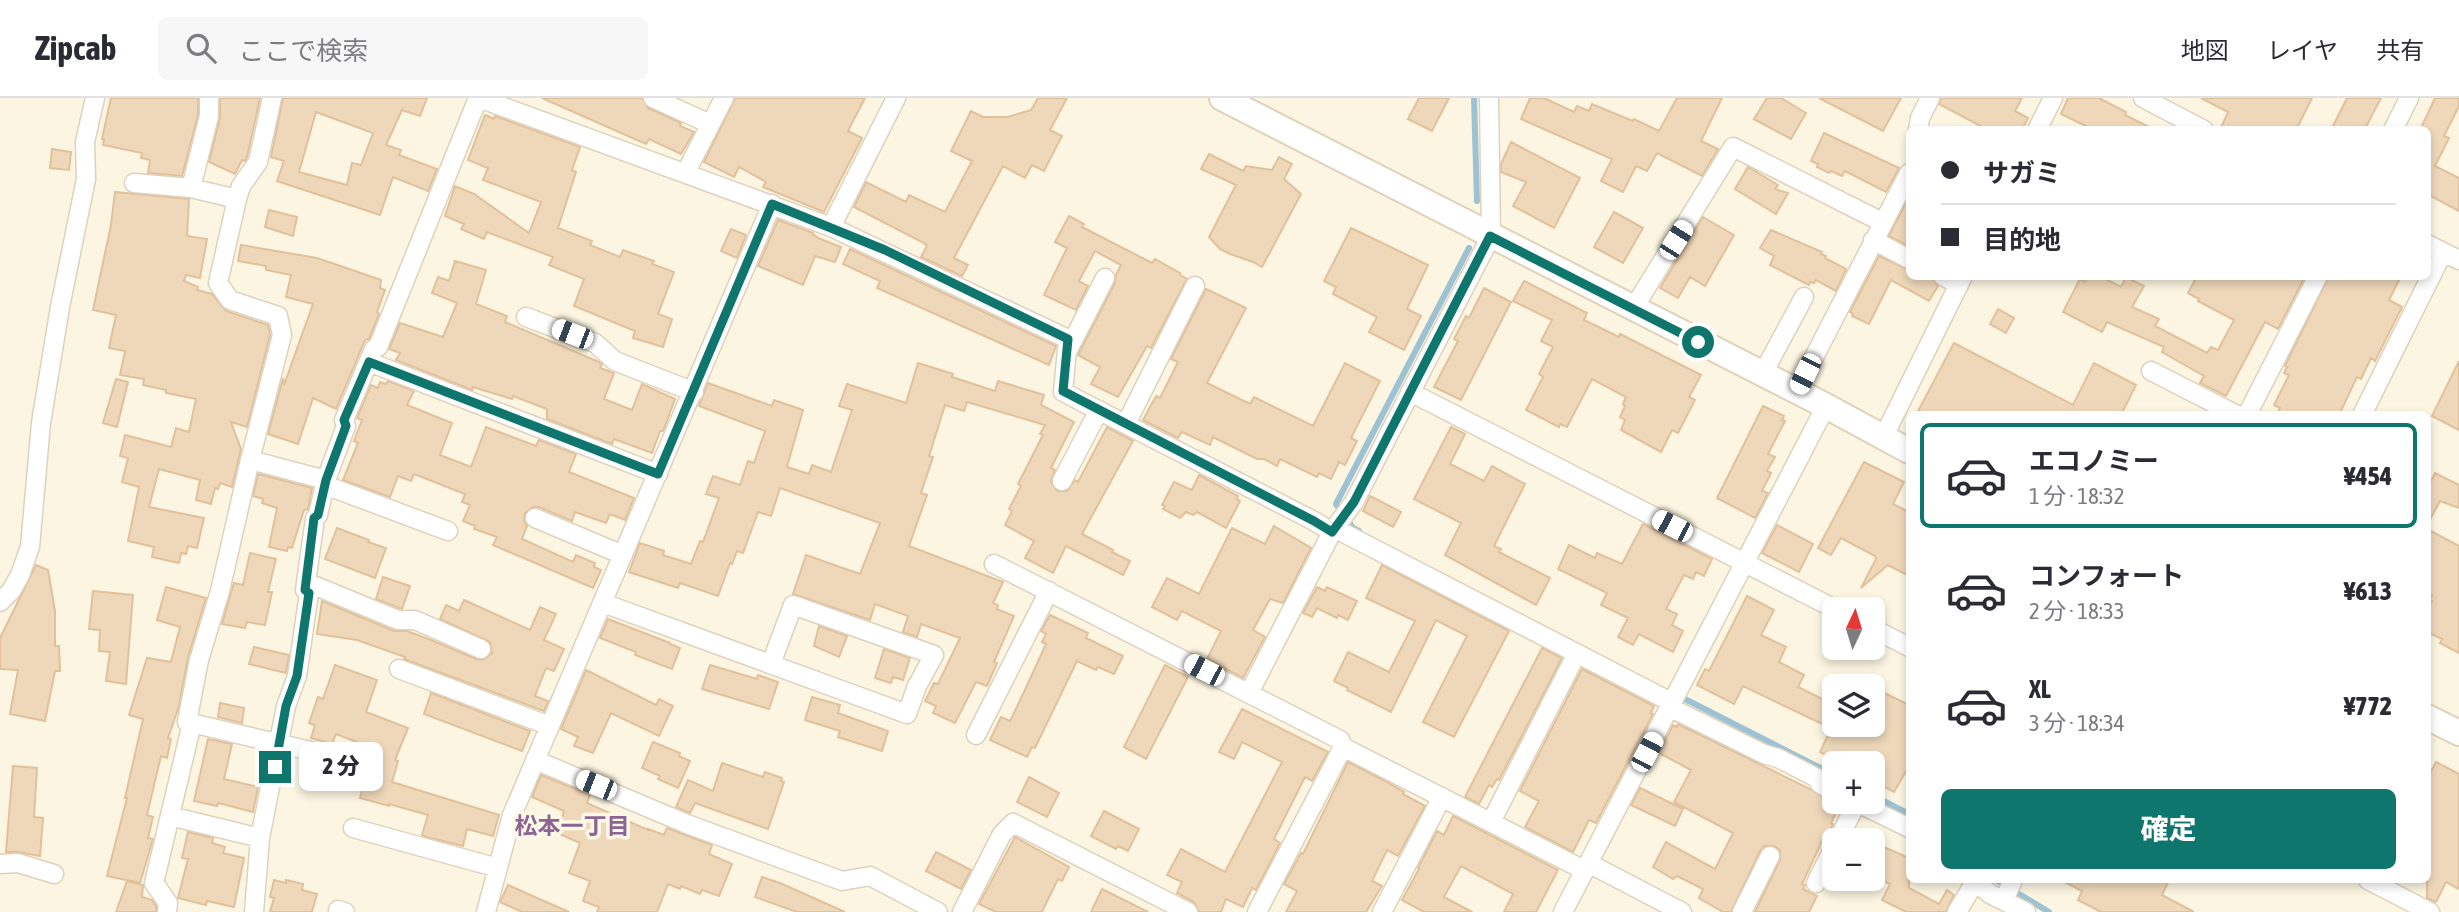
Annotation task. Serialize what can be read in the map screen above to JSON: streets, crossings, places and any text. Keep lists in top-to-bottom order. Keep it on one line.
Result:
{"districts":["松本一丁目"],"north":"top","page":{"header":"Zipcab","search":"ここで検索","nav":["地図","レイヤ","共有"],"banner":["サガミ","目的地"],"list":[{"name":"エコノミー","note":"1 分 · 18:32","value":"¥454"},{"name":"コンフォート","note":"2 分 · 18:33","value":"¥613"},{"name":"XL","note":"3 分 · 18:34","value":"¥772"}],"map_buttons":["+","−"],"bubble":"2 分","buttons":"確定"}}
